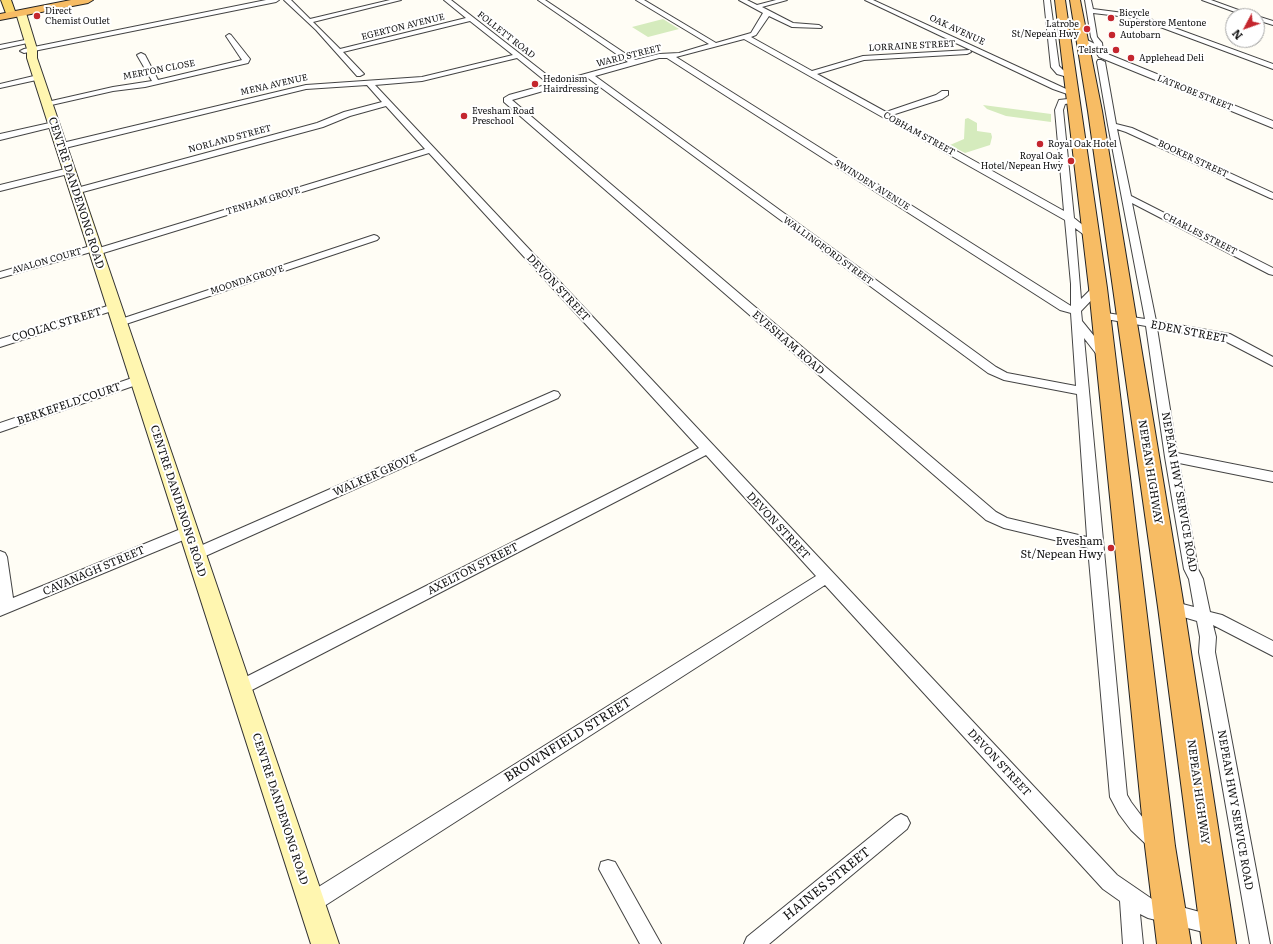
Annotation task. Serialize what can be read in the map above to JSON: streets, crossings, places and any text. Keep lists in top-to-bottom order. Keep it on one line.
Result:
{"streets":{"highway":["NEPEAN HIGHWAY"],"main road":["CENTRE DANDENONG ROAD"],"street":["EGERTON AVENUE","OAK AVENUE","FOLLETT ROAD","LORRAINE STREET","WARD STREET","MERTON CLOSE","MENA AVENUE","LATROBE STREET","COBHAM STREET","NORLAND STREET","BOOKER STREET","SWINDEN AVENUE","TENHAM GROVE","CHARLES STREET","WALLINGFORD STREET","AVALON COURT","MOONDA GROVE","DEVON STREET","COOLAC STREET","EDEN STREET","EVESHAM ROAD","BERKEFELD COURT","WALKER GROVE","NEPEAN HWY SERVICE ROAD","AXELTON STREET","CAVANAGH STREET","BROWNFIELD STREET","HAINES STREET"]},"crossings":[["EGERTON AVENUE","FOLLETT ROAD"],["EGERTON AVENUE","DEVON STREET"],["FOLLETT ROAD","WARD STREET"],["FOLLETT ROAD","MENA AVENUE"],["LORRAINE STREET","COBHAM STREET"],["WARD STREET","COBHAM STREET"],["WARD STREET","SWINDEN AVENUE"],["WARD STREET","WALLINGFORD STREET"],["WARD STREET","EVESHAM ROAD"],["MERTON CLOSE","CENTRE DANDENONG ROAD"],["MENA AVENUE","CENTRE DANDENONG ROAD"],["MENA AVENUE","DEVON STREET"],["LATROBE STREET","NEPEAN HWY SERVICE ROAD"],["NORLAND STREET","CENTRE DANDENONG ROAD"],["NORLAND STREET","DEVON STREET"],["BOOKER STREET","NEPEAN HWY SERVICE ROAD"],["CENTRE DANDENONG ROAD","TENHAM GROVE"],["CENTRE DANDENONG ROAD","AVALON COURT"],["CENTRE DANDENONG ROAD","MOONDA GROVE"],["CENTRE DANDENONG ROAD","COOLAC STREET"],["CENTRE DANDENONG ROAD","BERKEFELD COURT"],["CENTRE DANDENONG ROAD","WALKER GROVE"],["CENTRE DANDENONG ROAD","AXELTON STREET"],["CENTRE DANDENONG ROAD","CAVANAGH STREET"],["CENTRE DANDENONG ROAD","BROWNFIELD STREET"],["TENHAM GROVE","AVALON COURT"],["TENHAM GROVE","DEVON STREET"],["CHARLES STREET","NEPEAN HWY SERVICE ROAD"],["MOONDA GROVE","COOLAC STREET"],["DEVON STREET","NEPEAN HIGHWAY"],["DEVON STREET","AXELTON STREET"],["DEVON STREET","BROWNFIELD STREET"],["EDEN STREET","NEPEAN HIGHWAY"],["EDEN STREET","NEPEAN HWY SERVICE ROAD"]],"places":["Direct Chemist Outlet","Bicycle Superstore Mentone","Latrobe St/Nepean Hwy","Autobarn","Telstra","Applehead Deli","Hedonism Hairdressing","Evesham Road Preschool","Royal Oak Hotel","Royal Oak Hotel/Nepean Hwy","Evesham St/Nepean Hwy"],"north":"bottom left"}
